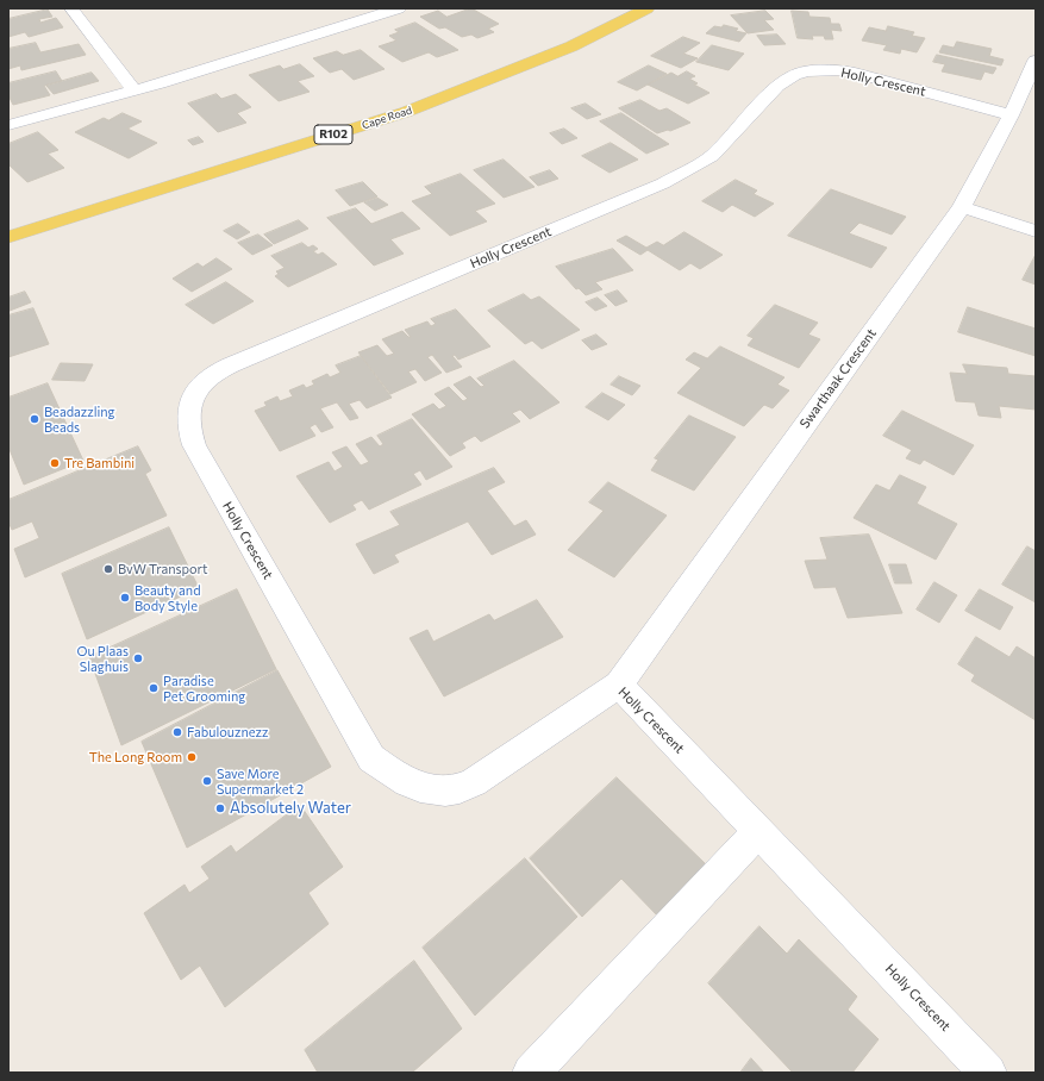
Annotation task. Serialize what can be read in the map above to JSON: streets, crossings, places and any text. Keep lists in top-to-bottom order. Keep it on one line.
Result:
{"streets":{"main road":["Cape Road","R102"],"street":["Holly Crescent","Swarthaak Crescent"]},"crossings":[["Holly Crescent","Swarthaak Crescent"]],"places":["Beadazzling Beads","Tre Bambini","BvW Transport","Beauty and Body Style","Ou Plaas Slaghuis","Paradise Pet Grooming","Fabulouznezz","The Long Room","Save More Supermarket 2","Absolutely Water"]}
